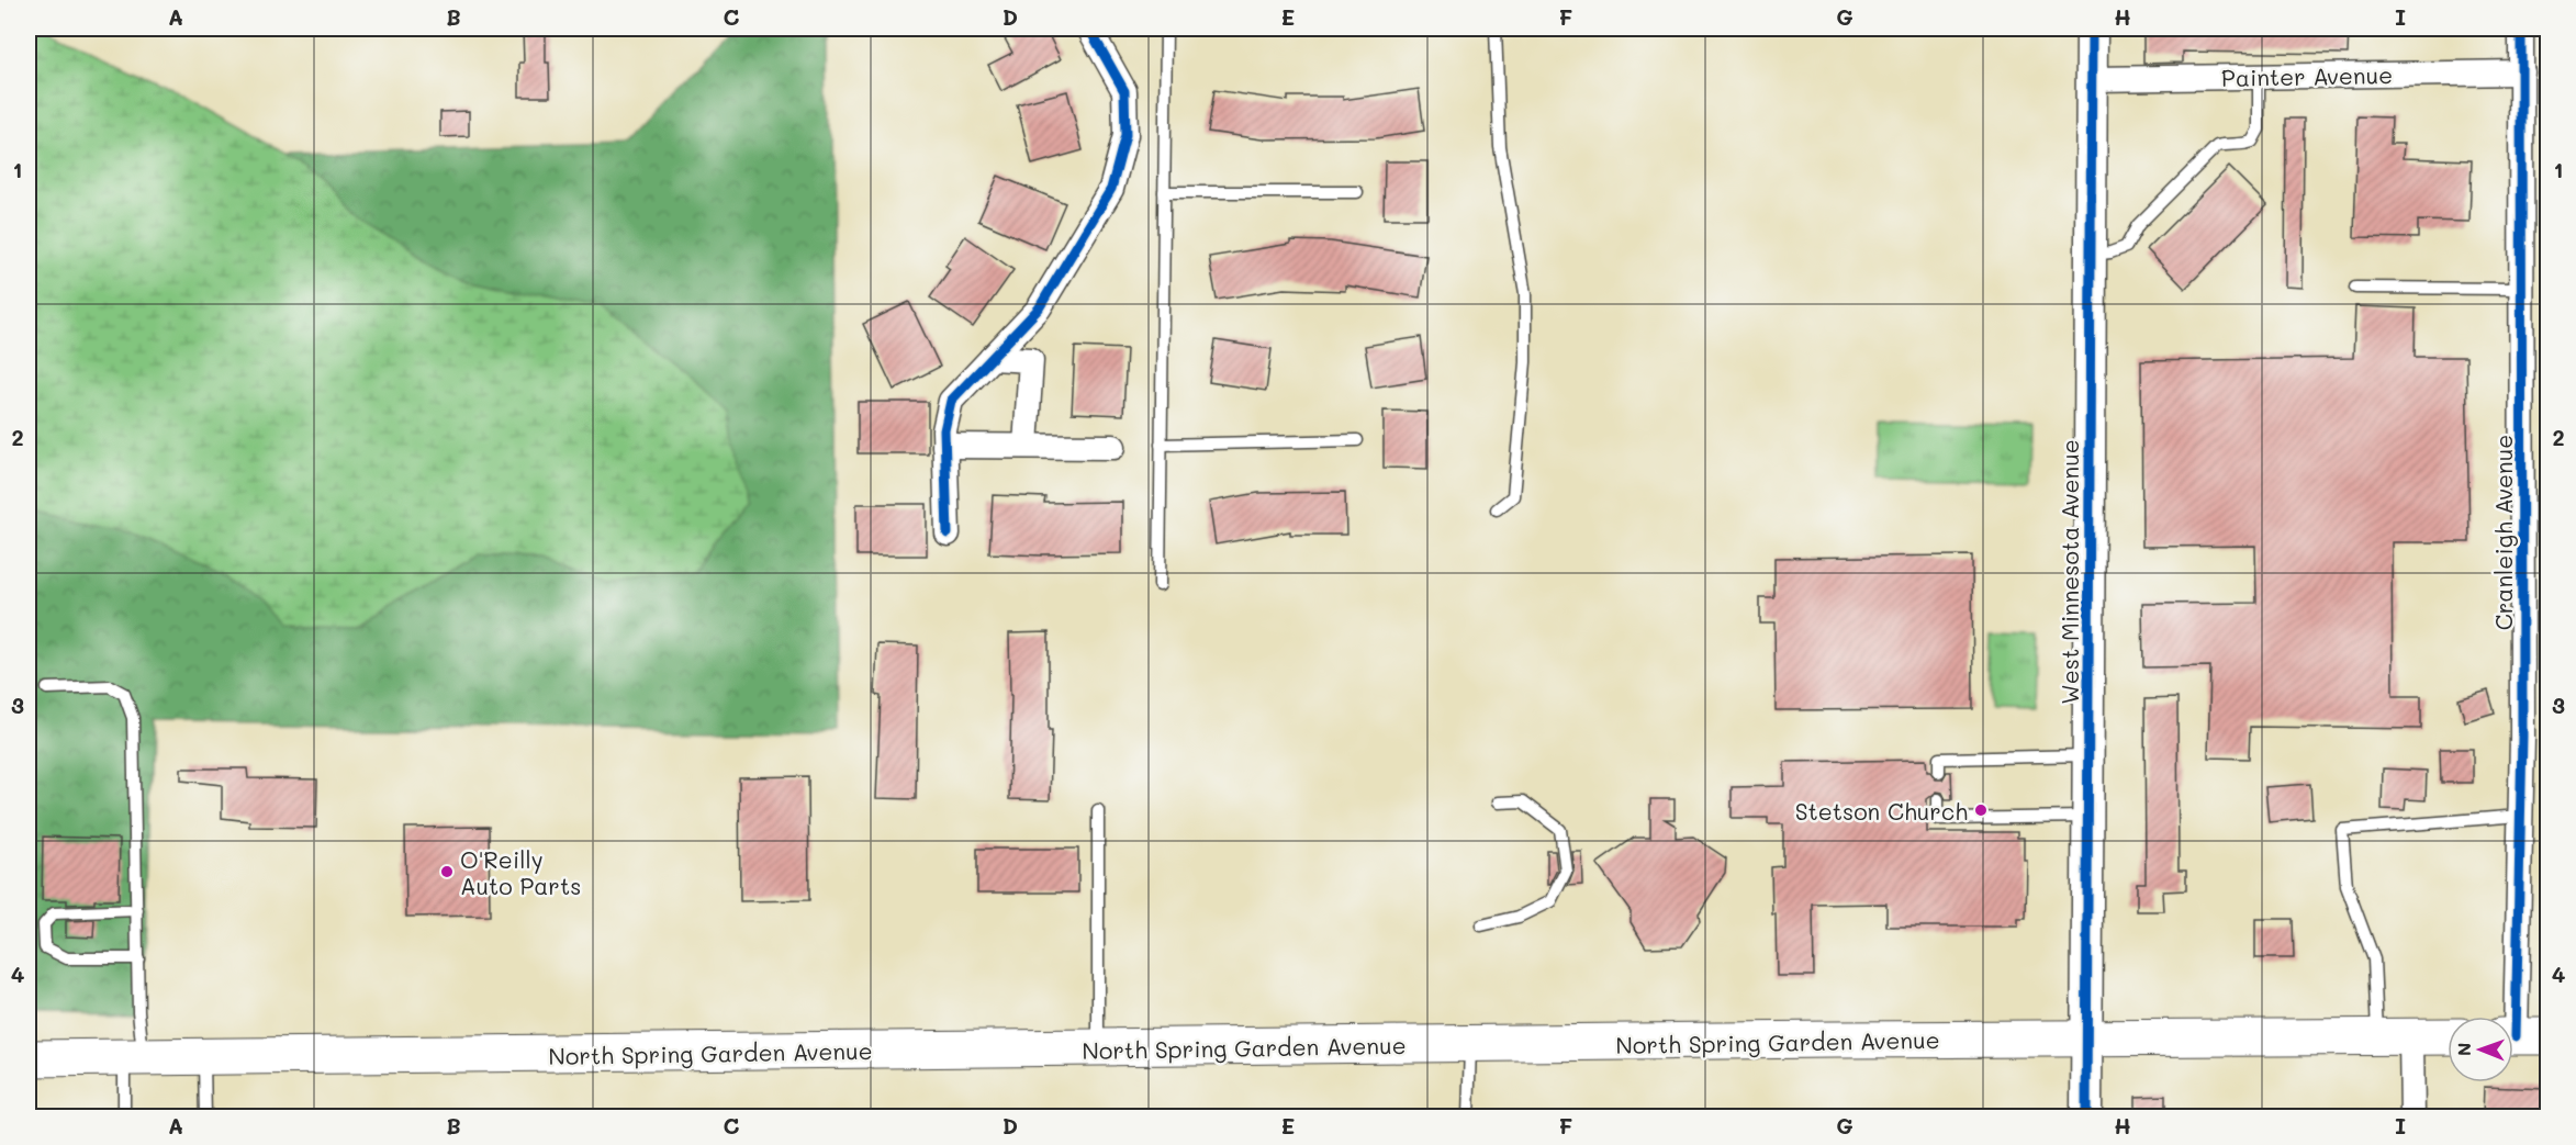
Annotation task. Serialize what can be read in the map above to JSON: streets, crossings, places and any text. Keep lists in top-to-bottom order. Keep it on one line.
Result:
{"streets":{"highway":["North Spring Garden Avenue"],"street":["Painter Avenue","Cranleigh Avenue","West Minnesota Avenue"]},"crossings":[["Painter Avenue","Cranleigh Avenue"],["Painter Avenue","West Minnesota Avenue"],["West Minnesota Avenue","North Spring Garden Avenue"]],"places":["Stetson Church","O'Reilly Auto Parts"],"north":"left","grid":{"columns":["A","B","C","D","E","F","G","H","I"],"rows":["1","2","3","4"]}}
